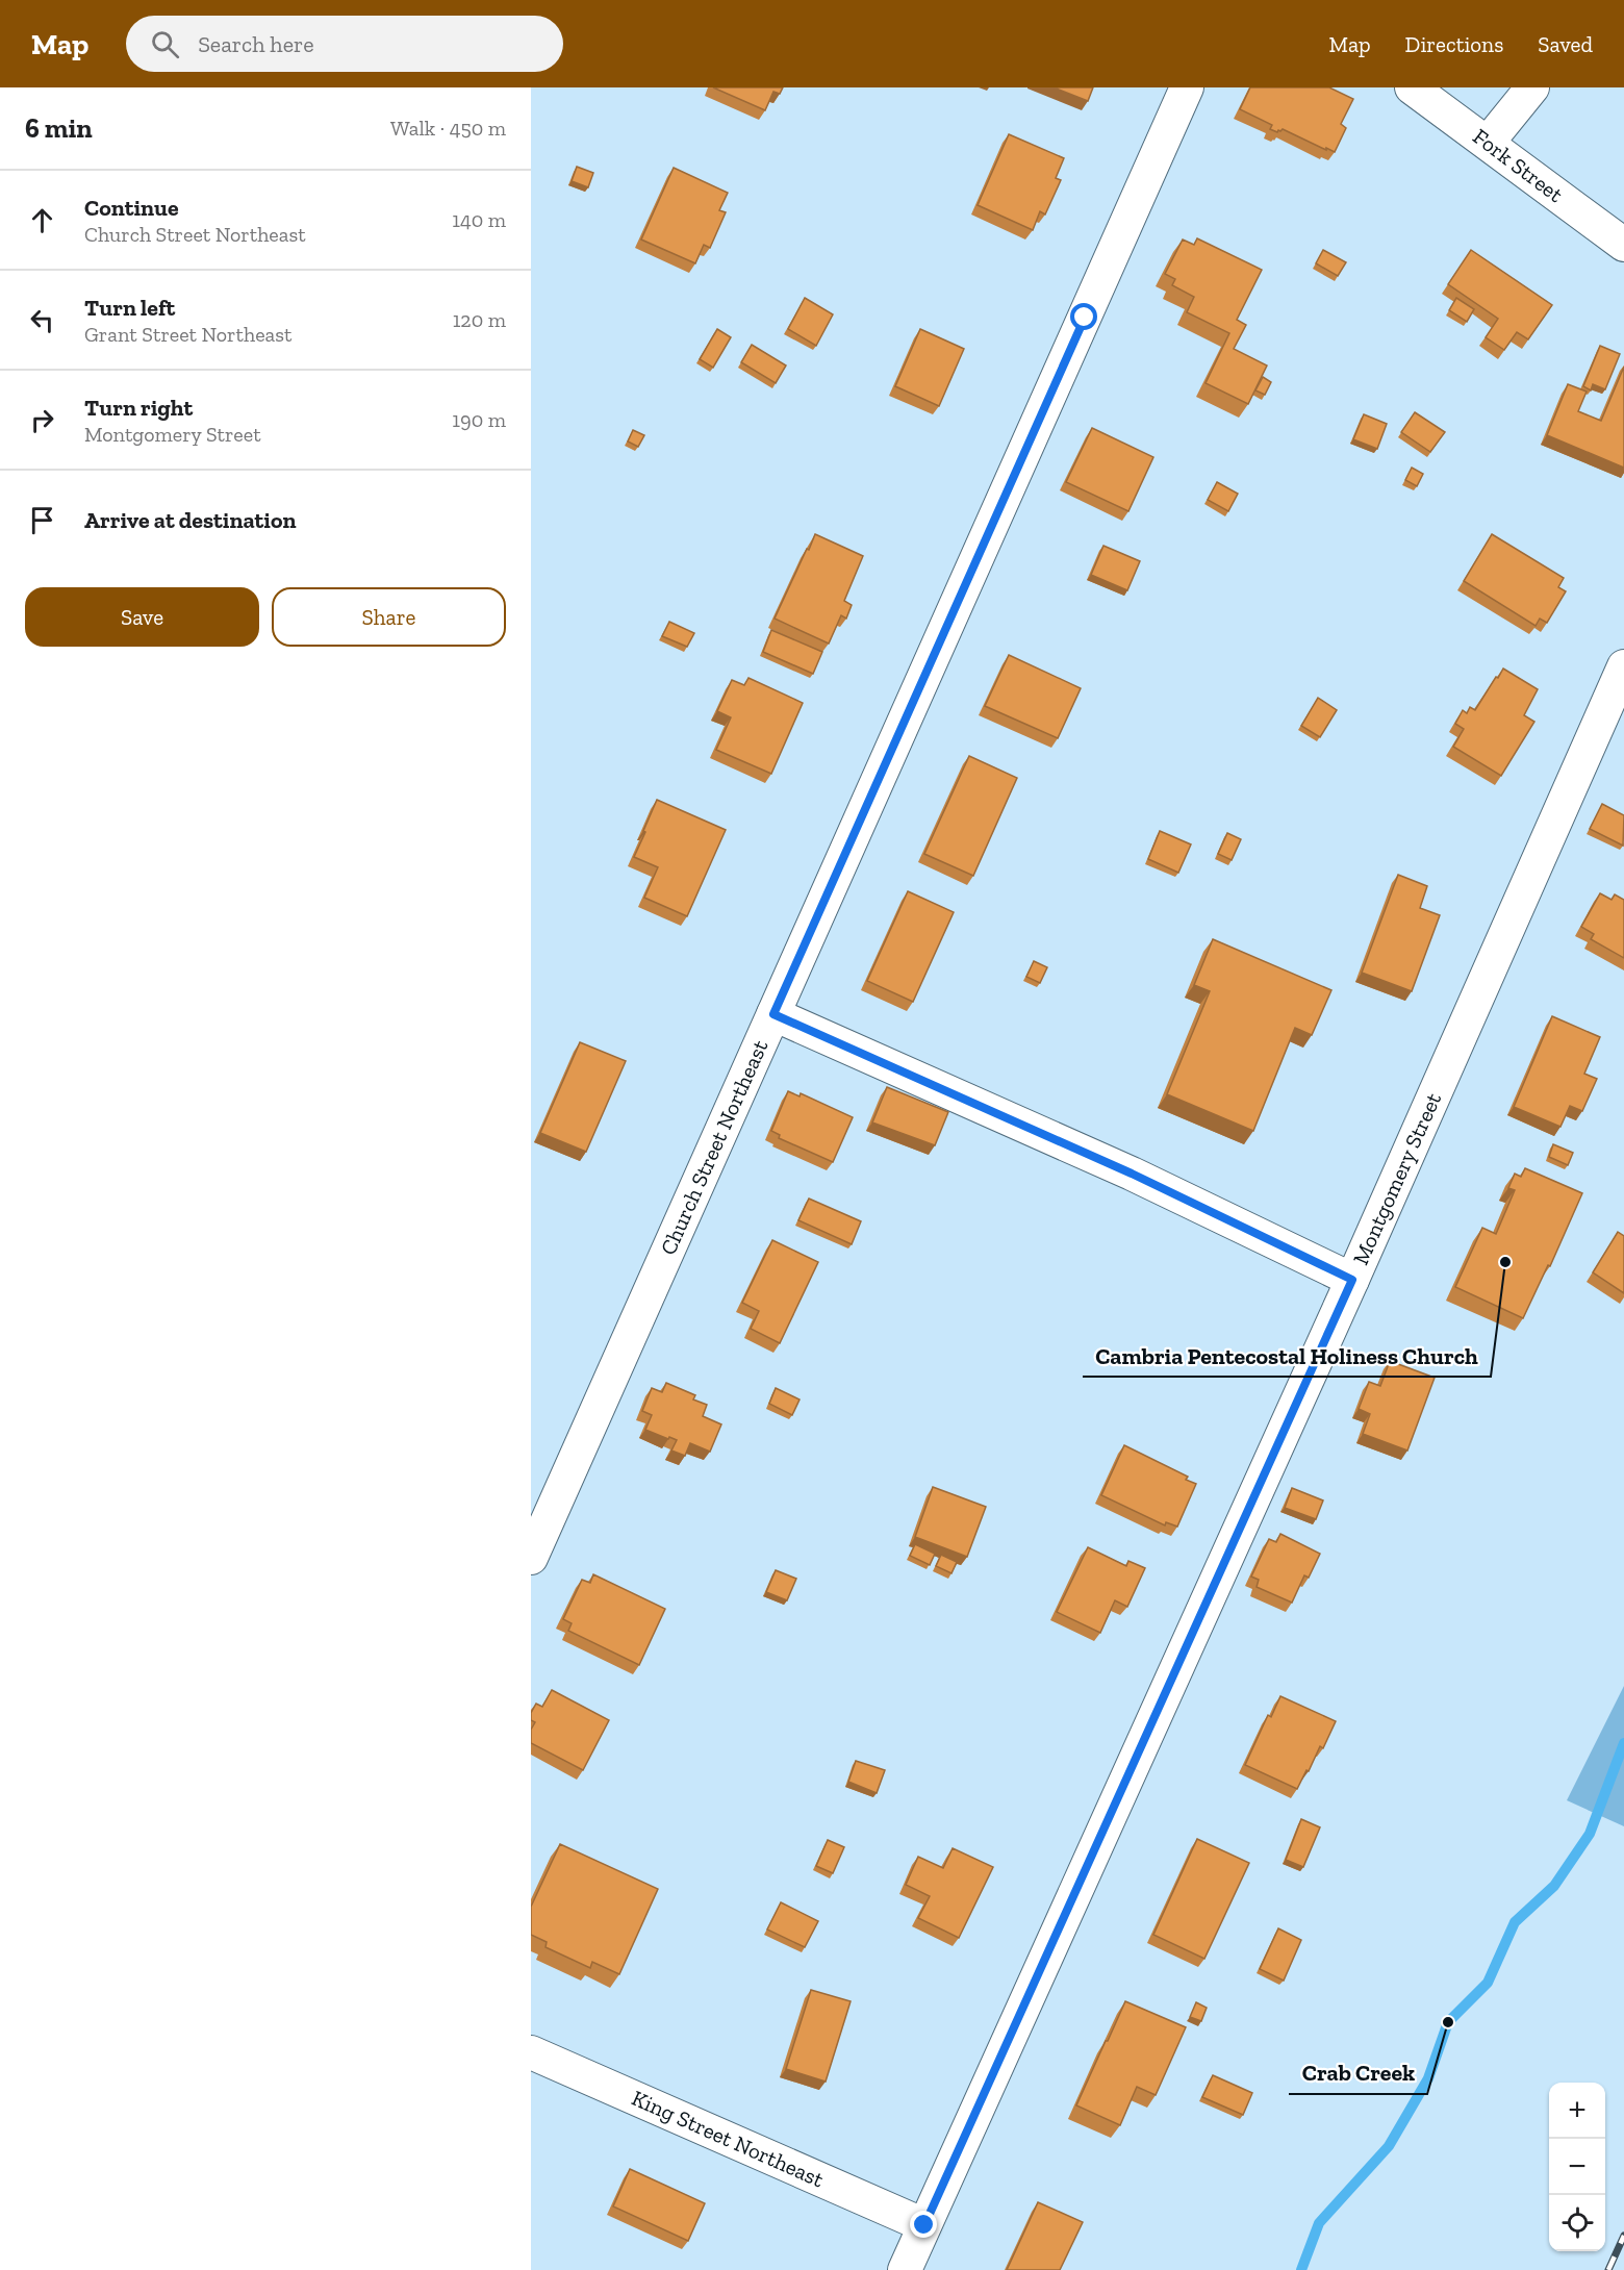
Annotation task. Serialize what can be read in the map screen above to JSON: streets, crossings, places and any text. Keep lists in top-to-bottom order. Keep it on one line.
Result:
{"streets":{"street":["Fork Street","Church Street Northeast","Montgomery Street","King Street Northeast"]},"crossings":[["Montgomery Street","King Street Northeast"]],"places":["Cambria Pentecostal Holiness Church","Crab Creek"],"page":{"header":"Map","search":"Search here","nav":["Map","Directions","Saved"],"heading":["6 min","Walk · 450 m"],"list":[["Continue","Church Street Northeast","140 m"],["Turn left","Grant Street Northeast","120 m"],["Turn right","Montgomery Street","190 m"],"Arrive at destination"],"buttons":["Save","Share"],"map_buttons":["+","−"]}}
